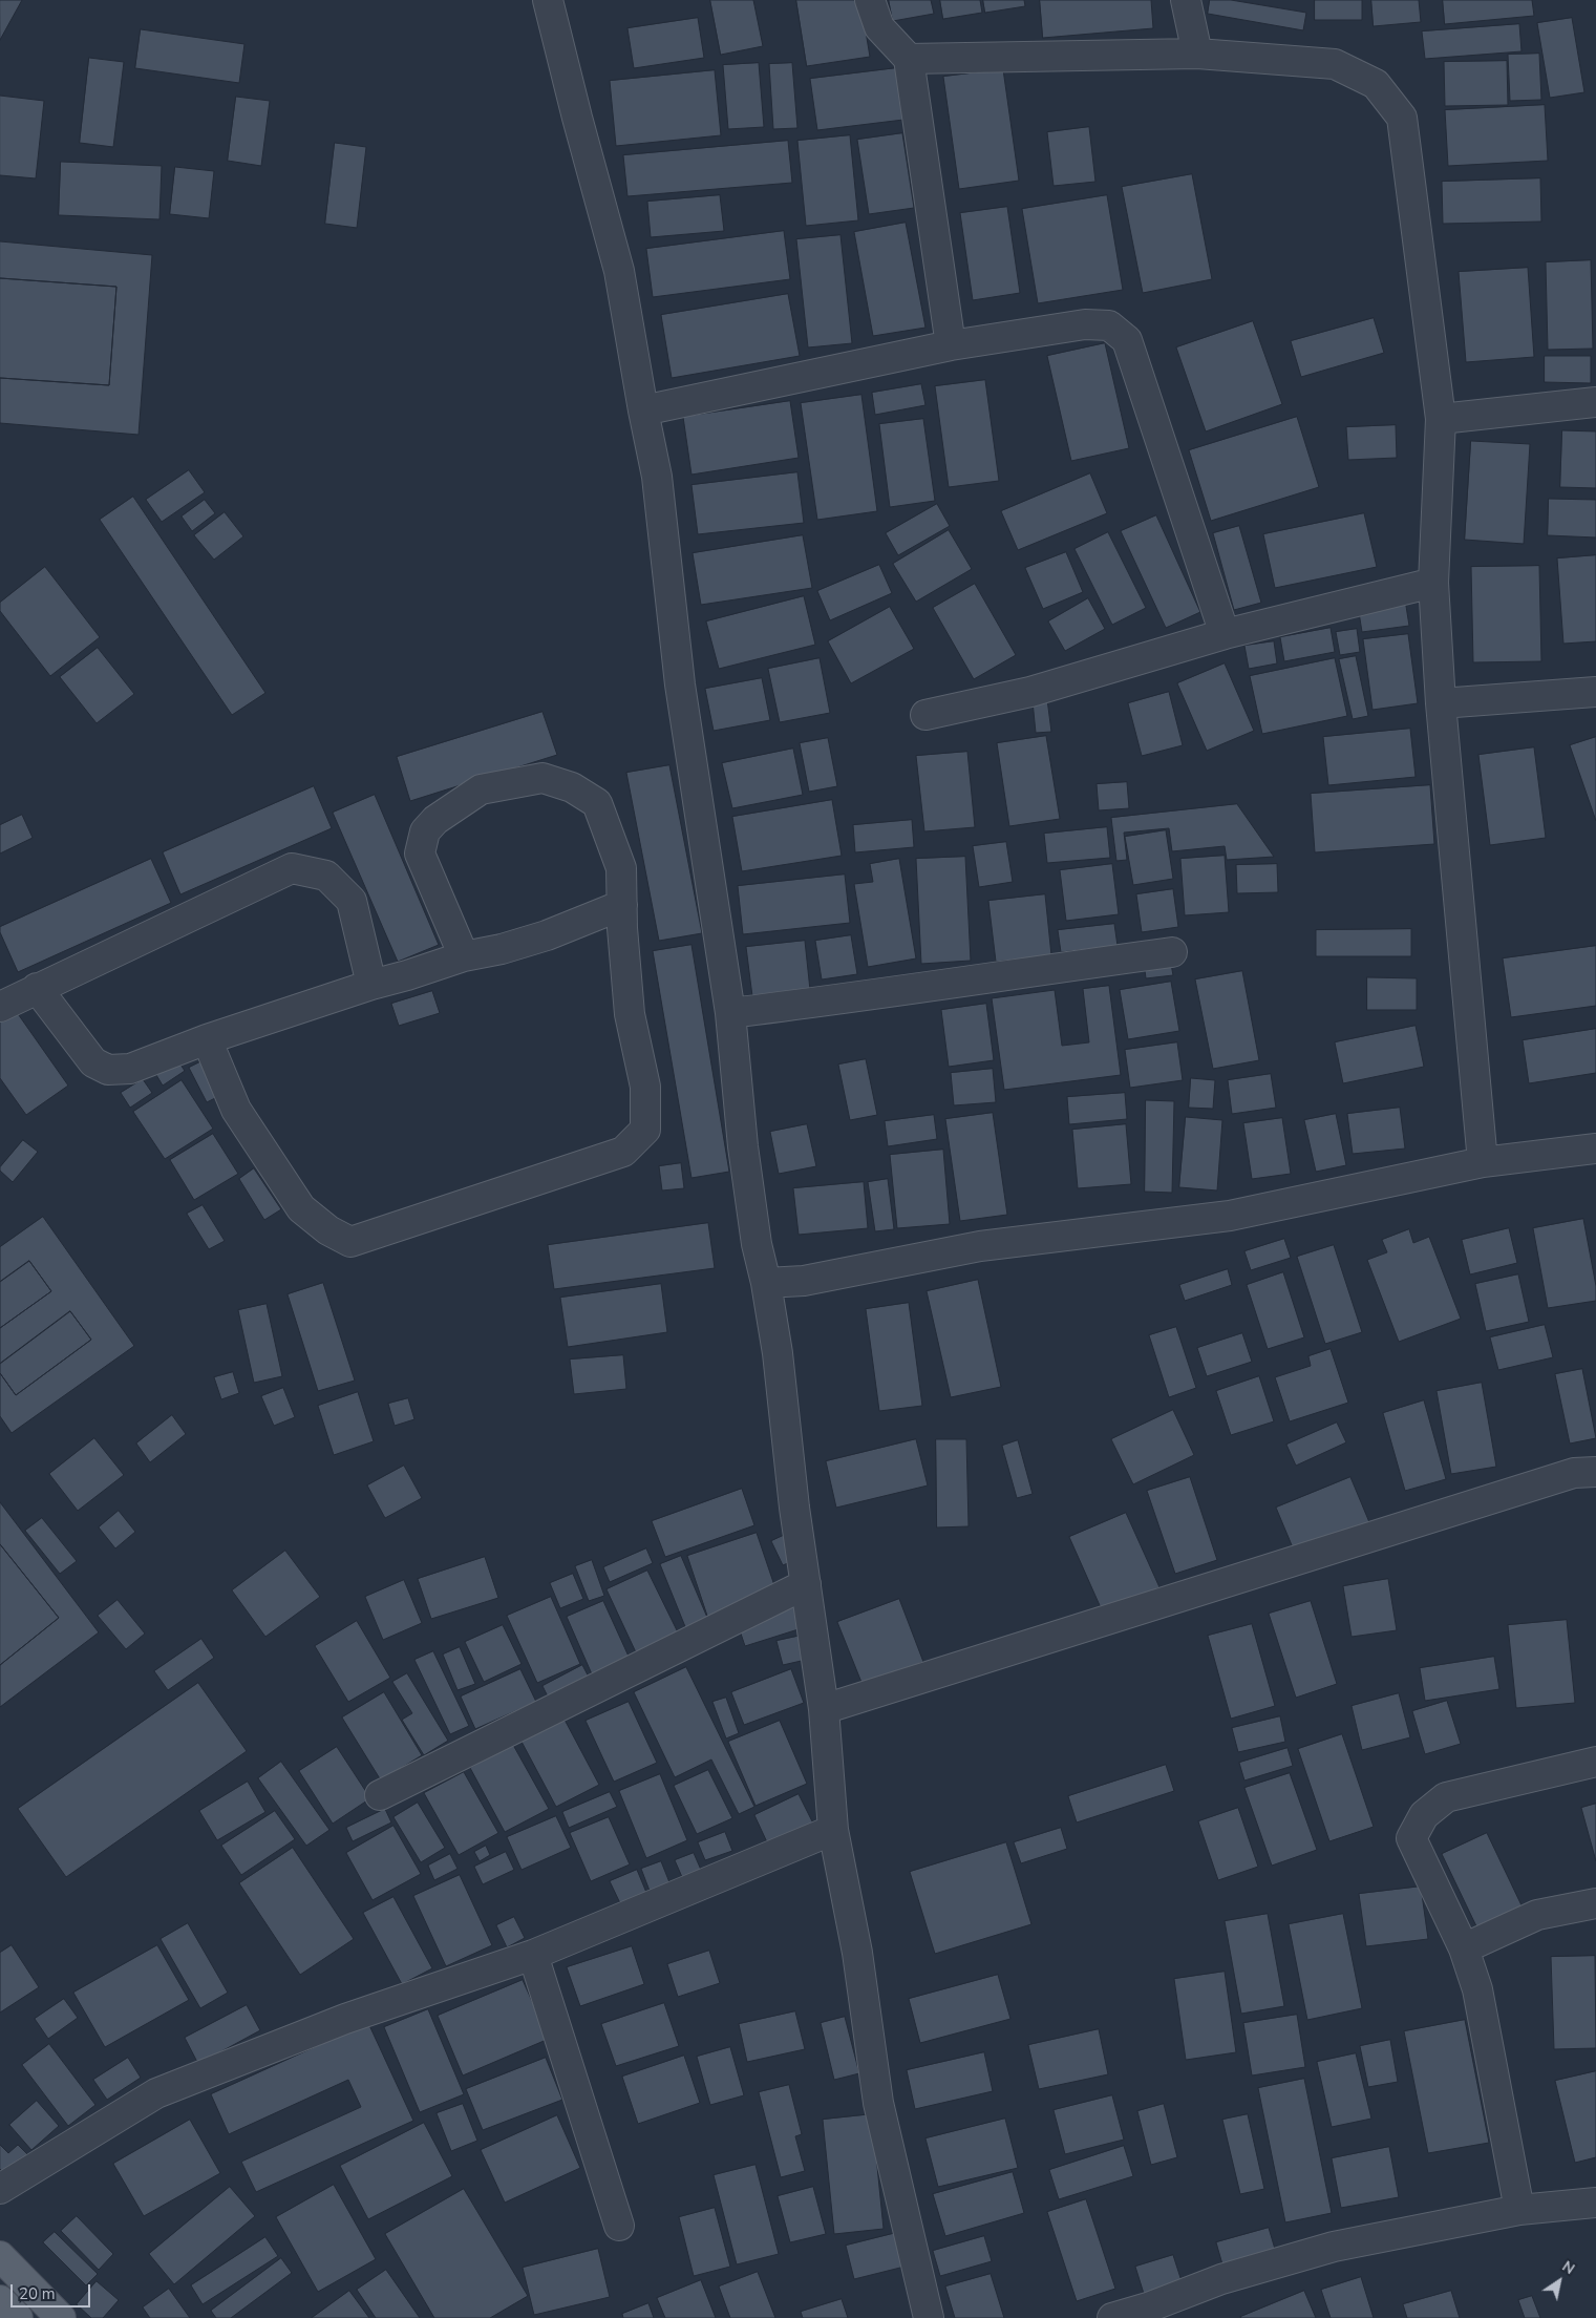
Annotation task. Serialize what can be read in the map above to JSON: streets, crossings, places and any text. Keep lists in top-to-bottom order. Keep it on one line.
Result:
{"scale_bar":"20 m","north":"top right"}
